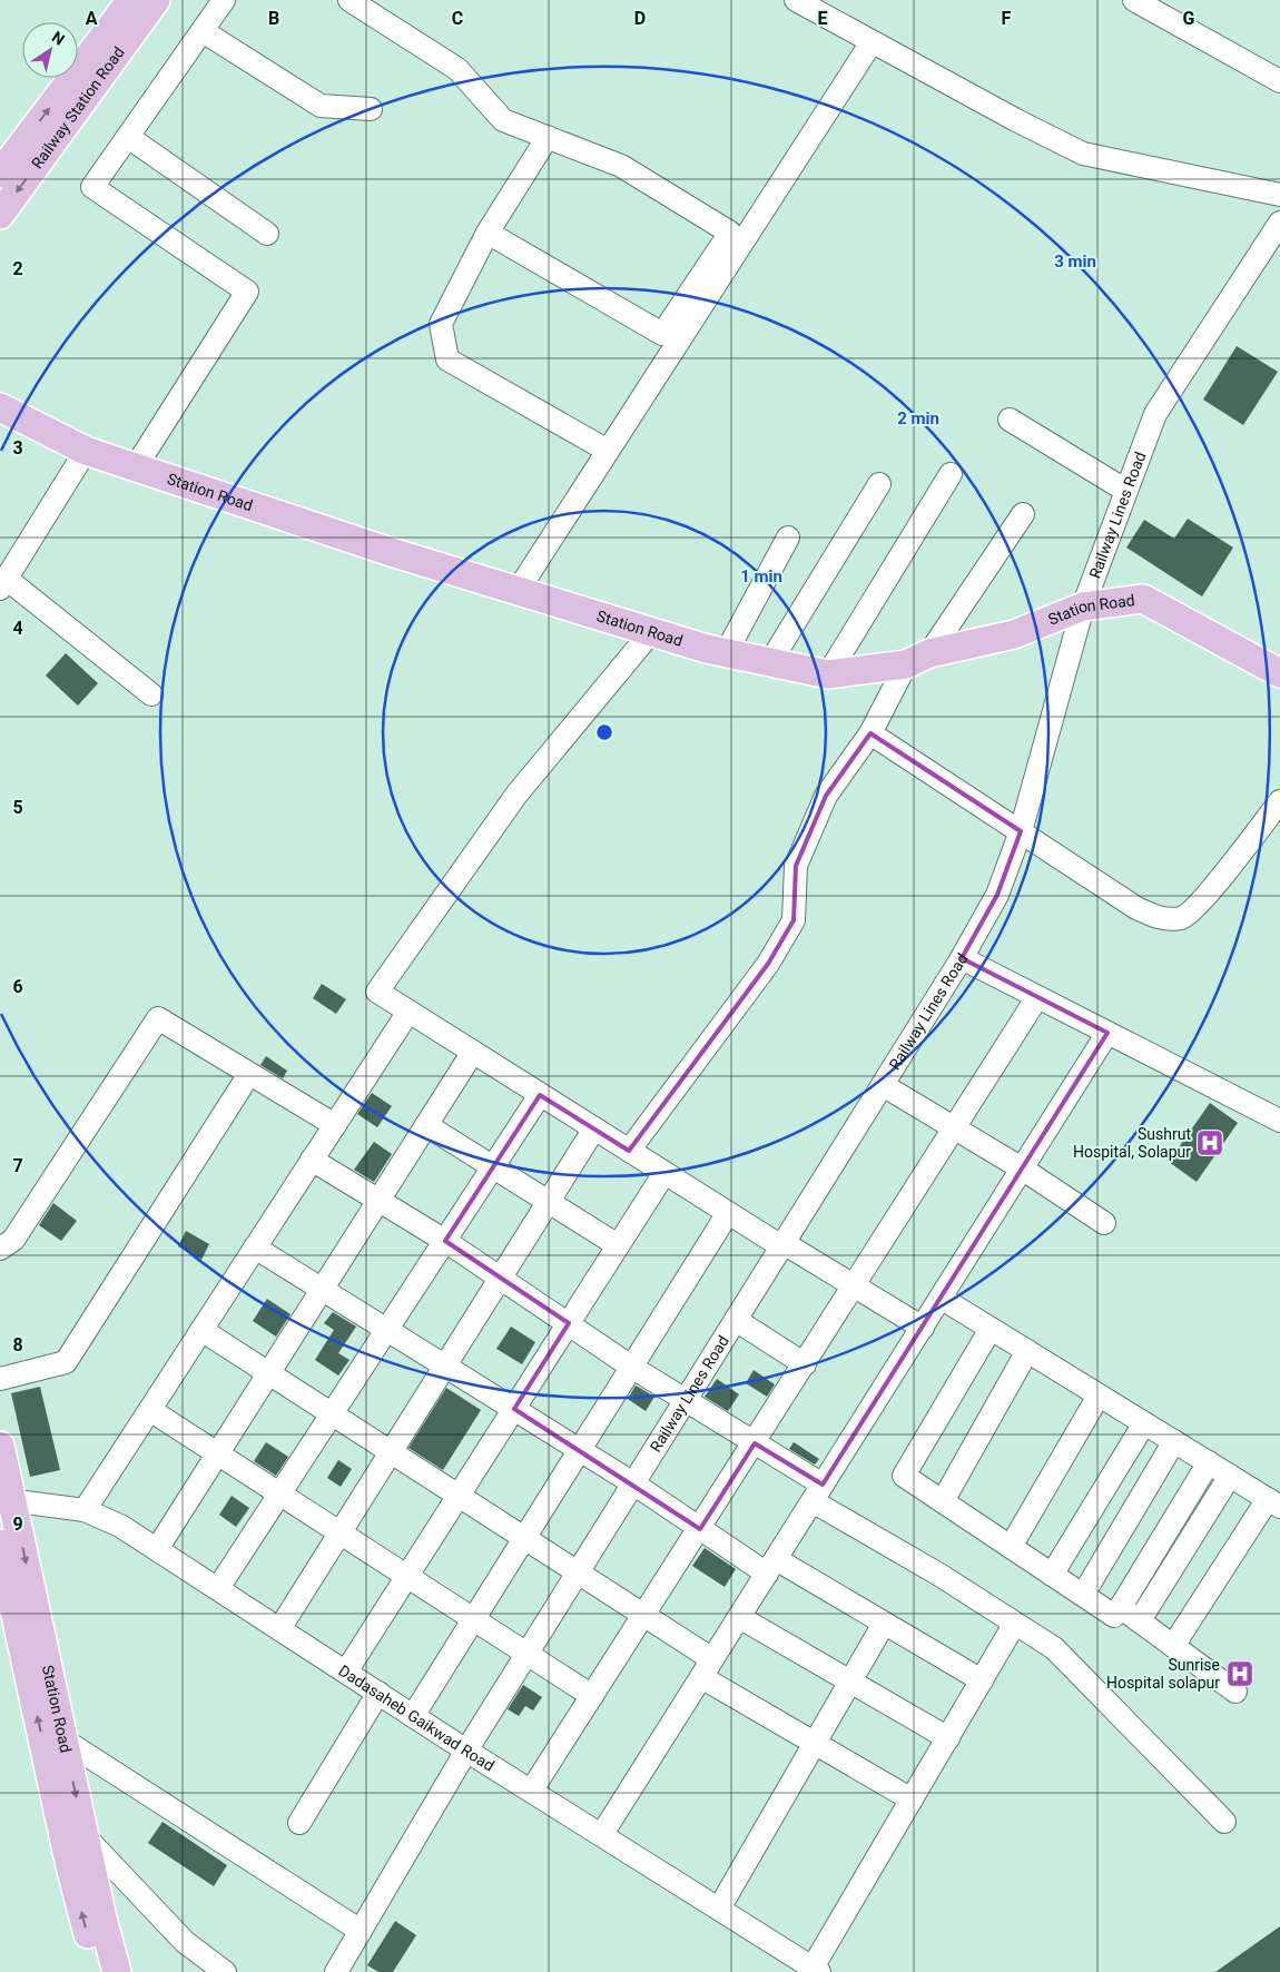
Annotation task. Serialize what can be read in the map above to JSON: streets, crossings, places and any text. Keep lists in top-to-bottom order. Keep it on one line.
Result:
{"streets":{"main road":["Railway Station Road","Station Road"],"street":["Railway Lines Road","Dadasaheb Gaikwad Road"]},"crossings":[["Station Road","Railway Lines Road"],["Station Road","Dadasaheb Gaikwad Road"],["Railway Lines Road","Dadasaheb Gaikwad Road"]],"places":{"hospital":["Sushrut Hospital, Solapur","Sunrise Hospital solapur"]},"north":"top right","grid":{"columns":["A","B","C","D","E","F","G"],"rows":["2","3","4","5","6","7","8","9"]},"rings":["3 min","2 min","1 min"]}
